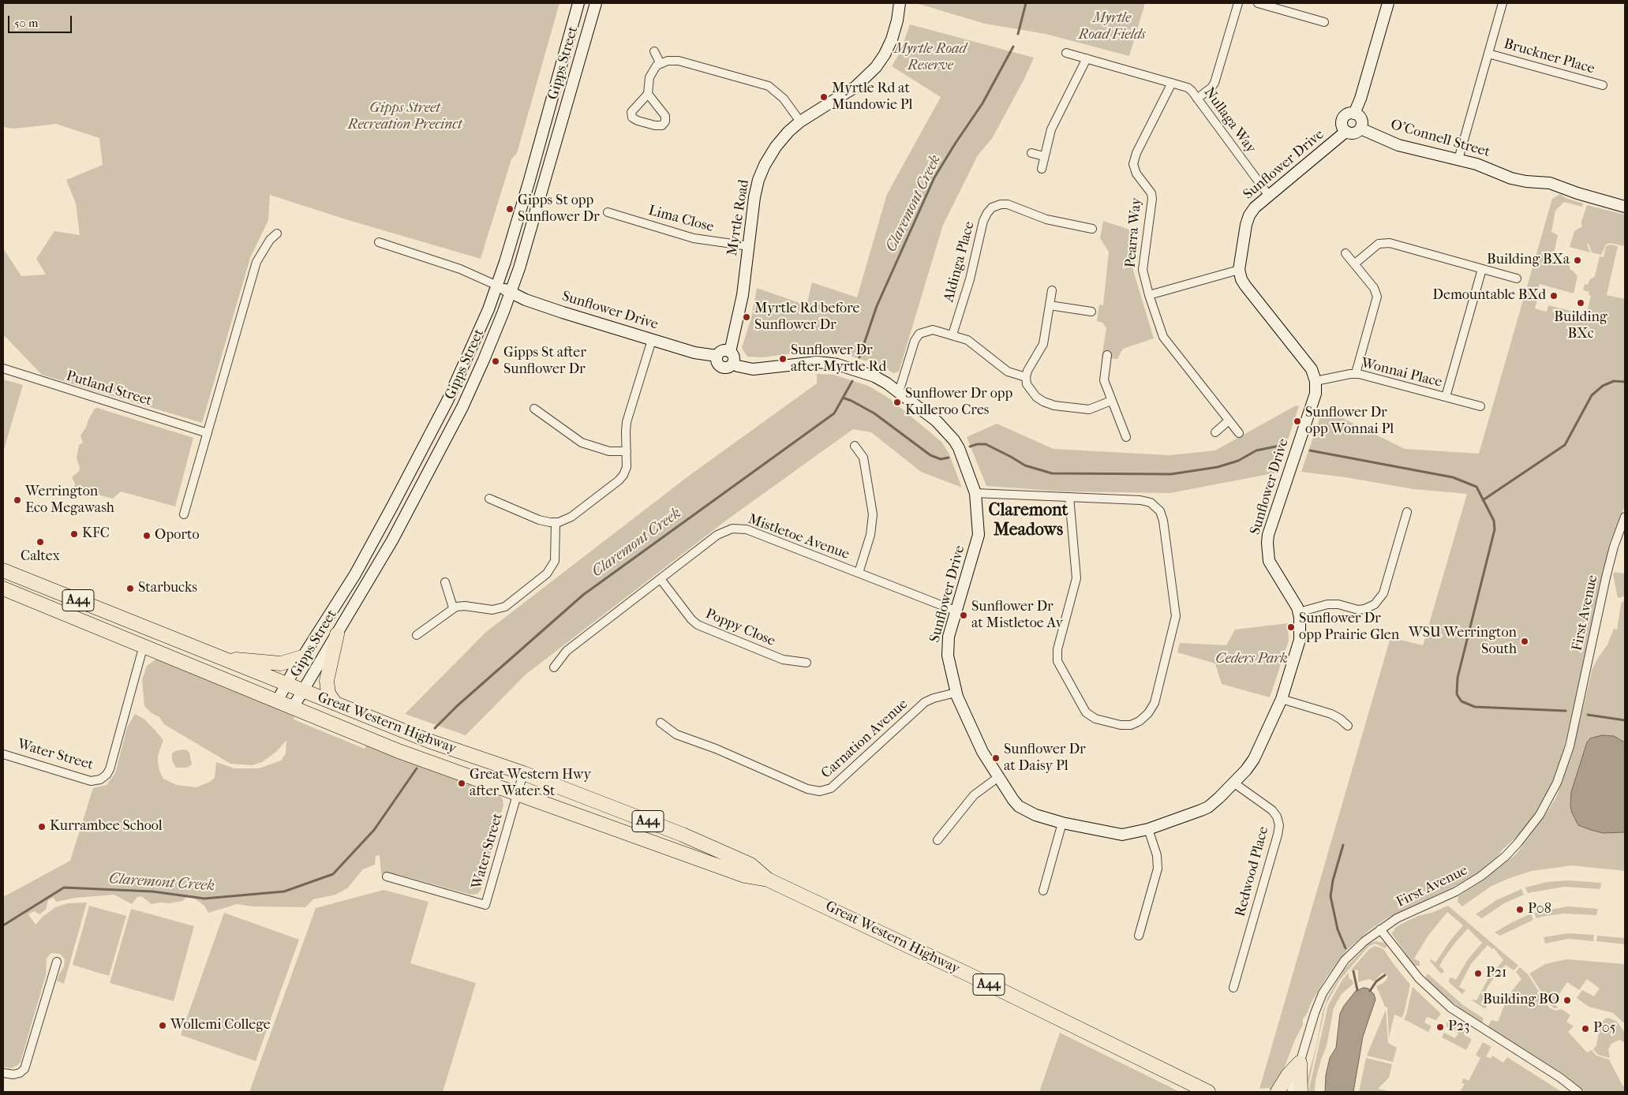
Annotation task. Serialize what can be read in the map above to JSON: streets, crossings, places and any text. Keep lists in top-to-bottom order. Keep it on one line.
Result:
{"streets":{"highway":["A44","Great Western Highway"],"street":["Bruckner Place","Gipps Street","Nullaga Way","O'Connell Street","Sunflower Drive","Myrtle Road","Lima Close","Pearra Way","Aldinga Place","Wonnai Place","Putland Street","Mistletoe Avenue","First Avenue","Poppy Close","Carnation Avenue","Water Street","Redwood Place"]},"crossings":[["Gipps Street","Sunflower Drive"],["Gipps Street","Great Western Highway"],["Nullaga Way","Sunflower Drive"],["Nullaga Way","Pearra Way"],["O'Connell Street","Sunflower Drive"],["Sunflower Drive","Myrtle Road"],["Sunflower Drive","Wonnai Place"],["Sunflower Drive","Mistletoe Avenue"],["Sunflower Drive","Carnation Avenue"],["Sunflower Drive","Redwood Place"],["Myrtle Road","Lima Close"],["Mistletoe Avenue","Poppy Close"],["Great Western Highway","Water Street"]],"districts":["Claremont Meadows"],"water":["Claremont Creek"],"parks":["Myrtle Road Fields","Myrtle Road Reserve","Gipps Street Recreation Precinct","Ceders Park"],"places":["Myrtle Rd at Mundowie Pl","Gipps St opp Sunflower Dr","Building BXa","Demountable BXd","Building BXc","Myrtle Rd before Sunflower Dr","Sunflower Dr after Myrtle Rd","Gipps St after Sunflower Dr","Sunflower Dr opp Kulleroo Cres","Sunflower Dr opp Wonnai Pl","Werrington Eco Megawash","KFC","Oporto","Caltex","Starbucks","Sunflower Dr at Mistletoe Av","Sunflower Dr opp Prairie Glen","WSU Werrington South","Sunflower Dr at Daisy Pl","Great Western Hwy after Water St","Kurrambee School","P08","P21","Building BO","Wollemi College","P23","P05"],"scale_bar":"50 m"}
